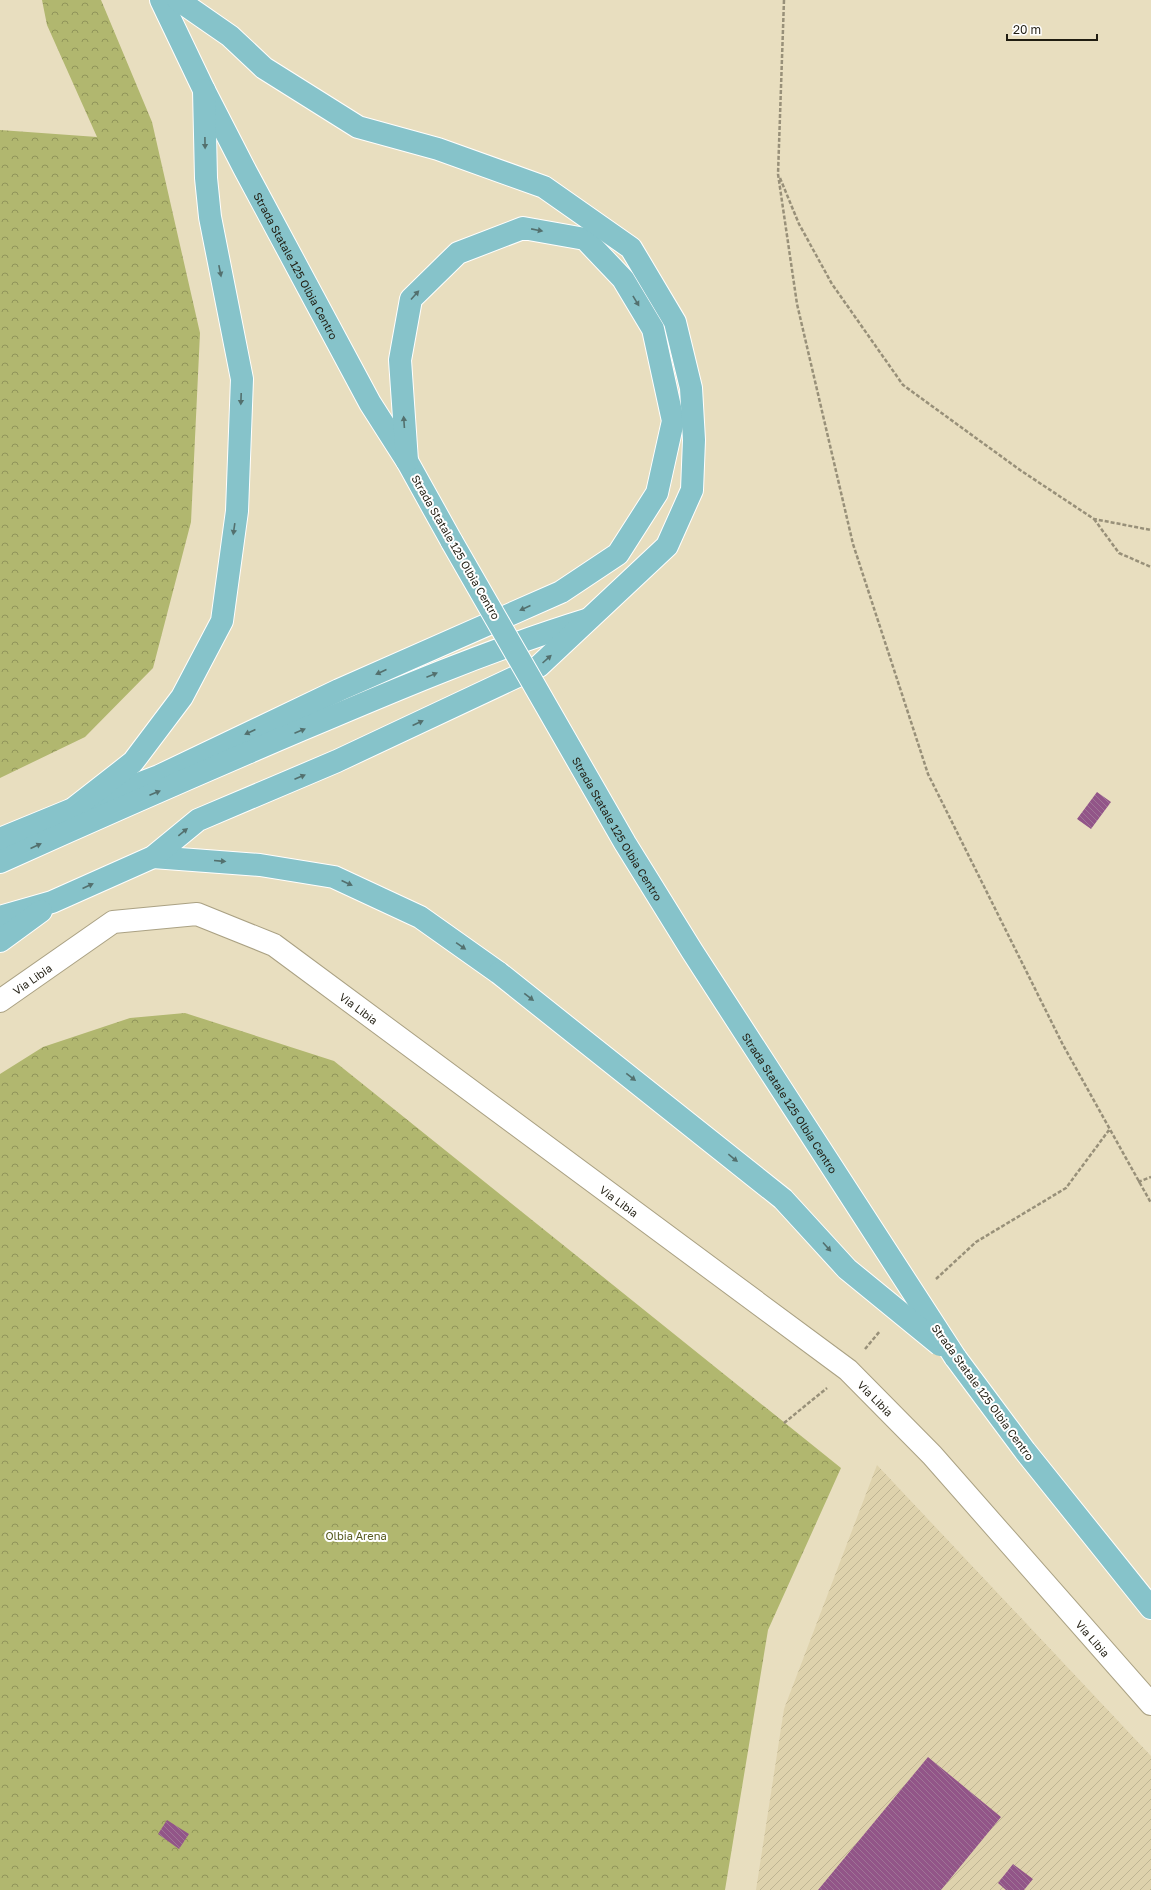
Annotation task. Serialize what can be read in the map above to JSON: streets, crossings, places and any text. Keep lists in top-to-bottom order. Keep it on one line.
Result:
{"streets":{"main road":["Strada Statale 125 Olbia Centro"],"street":["Via Libia"]},"parks":["Olbia Arena"],"scale_bar":"20 m"}
